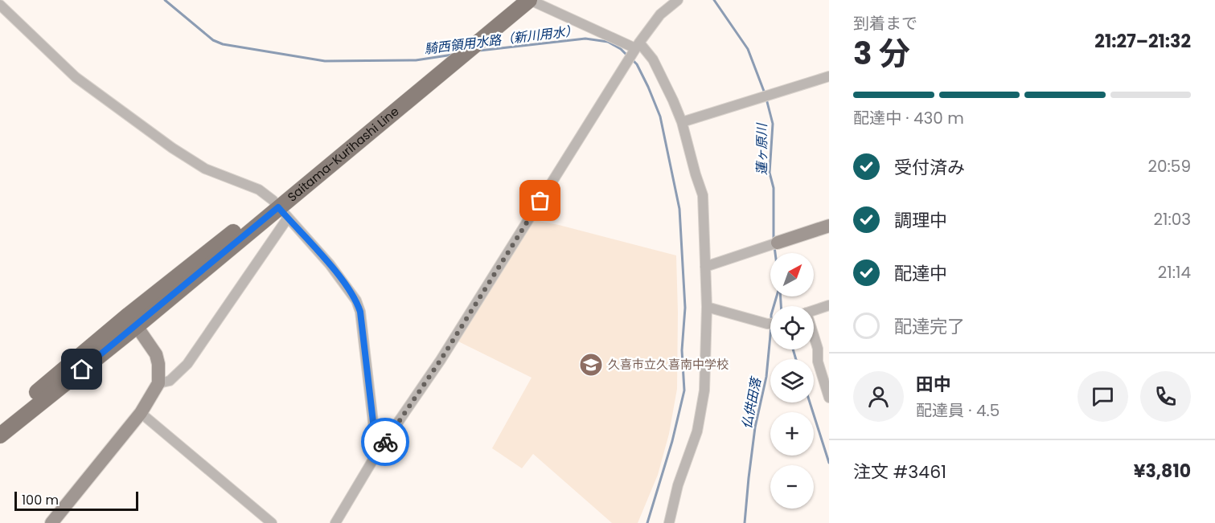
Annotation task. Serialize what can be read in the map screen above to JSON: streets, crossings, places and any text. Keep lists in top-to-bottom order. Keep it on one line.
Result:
{"streets":{"main road":["Saitama-Kurihashi Line"]},"water":["騎西領用水路（新川用水）","蓮ヶ原川","仏供田落"],"places":{"school or university":["久喜市立久喜南中学校"]},"scale_bar":"100 m","north":"top right","page":{"heading":["3 分","到着まで","21:27–21:32"],"panel":["田中","配達員 · 4.5","注文 #3461","¥3,810"],"bar":"配達中 · 430 m","list":[["受付済み","20:59"],["調理中","21:03"],["配達中","21:14"],"配達完了"],"map_buttons":["+","−"],"scale":"100 m"}}
